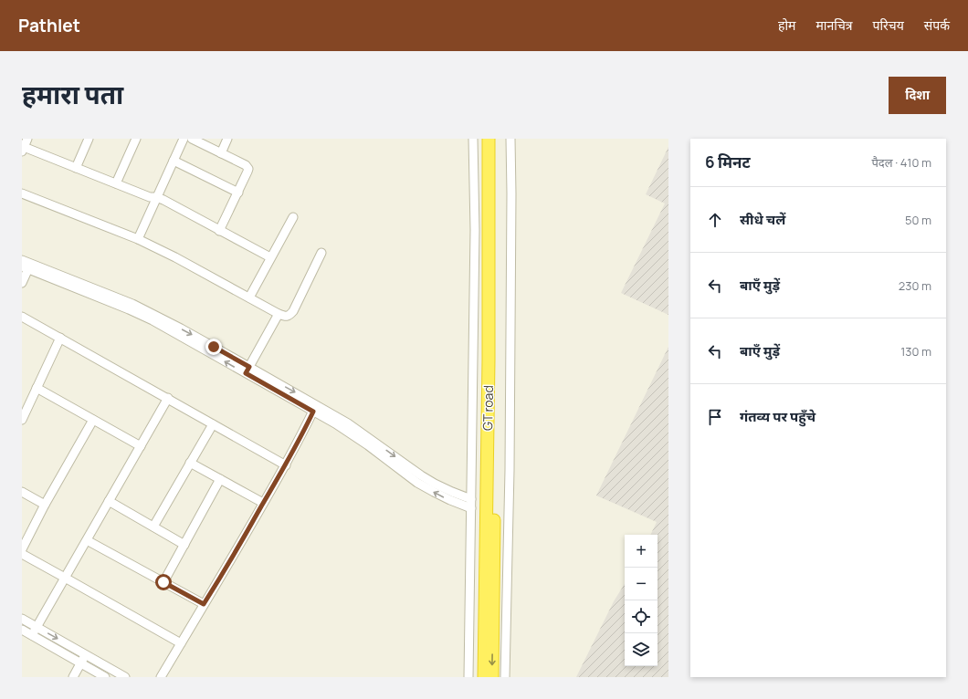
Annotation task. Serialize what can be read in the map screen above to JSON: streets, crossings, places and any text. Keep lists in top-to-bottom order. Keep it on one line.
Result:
{"streets":{"highway":["GT road"]},"page":{"header":"Pathlet","nav":["होम","मानचित्र","परिचय","संपर्क"],"title":"हमारा पता","buttons":"दिशा","heading":["6 मिनट","पैदल · 410 m"],"list":[["सीधे चलें","50 m"],["बाएँ मुड़ें","230 m"],["बाएँ मुड़ें","130 m"],"गंतव्य पर पहुँचे"],"map_buttons":["+","−"]}}
